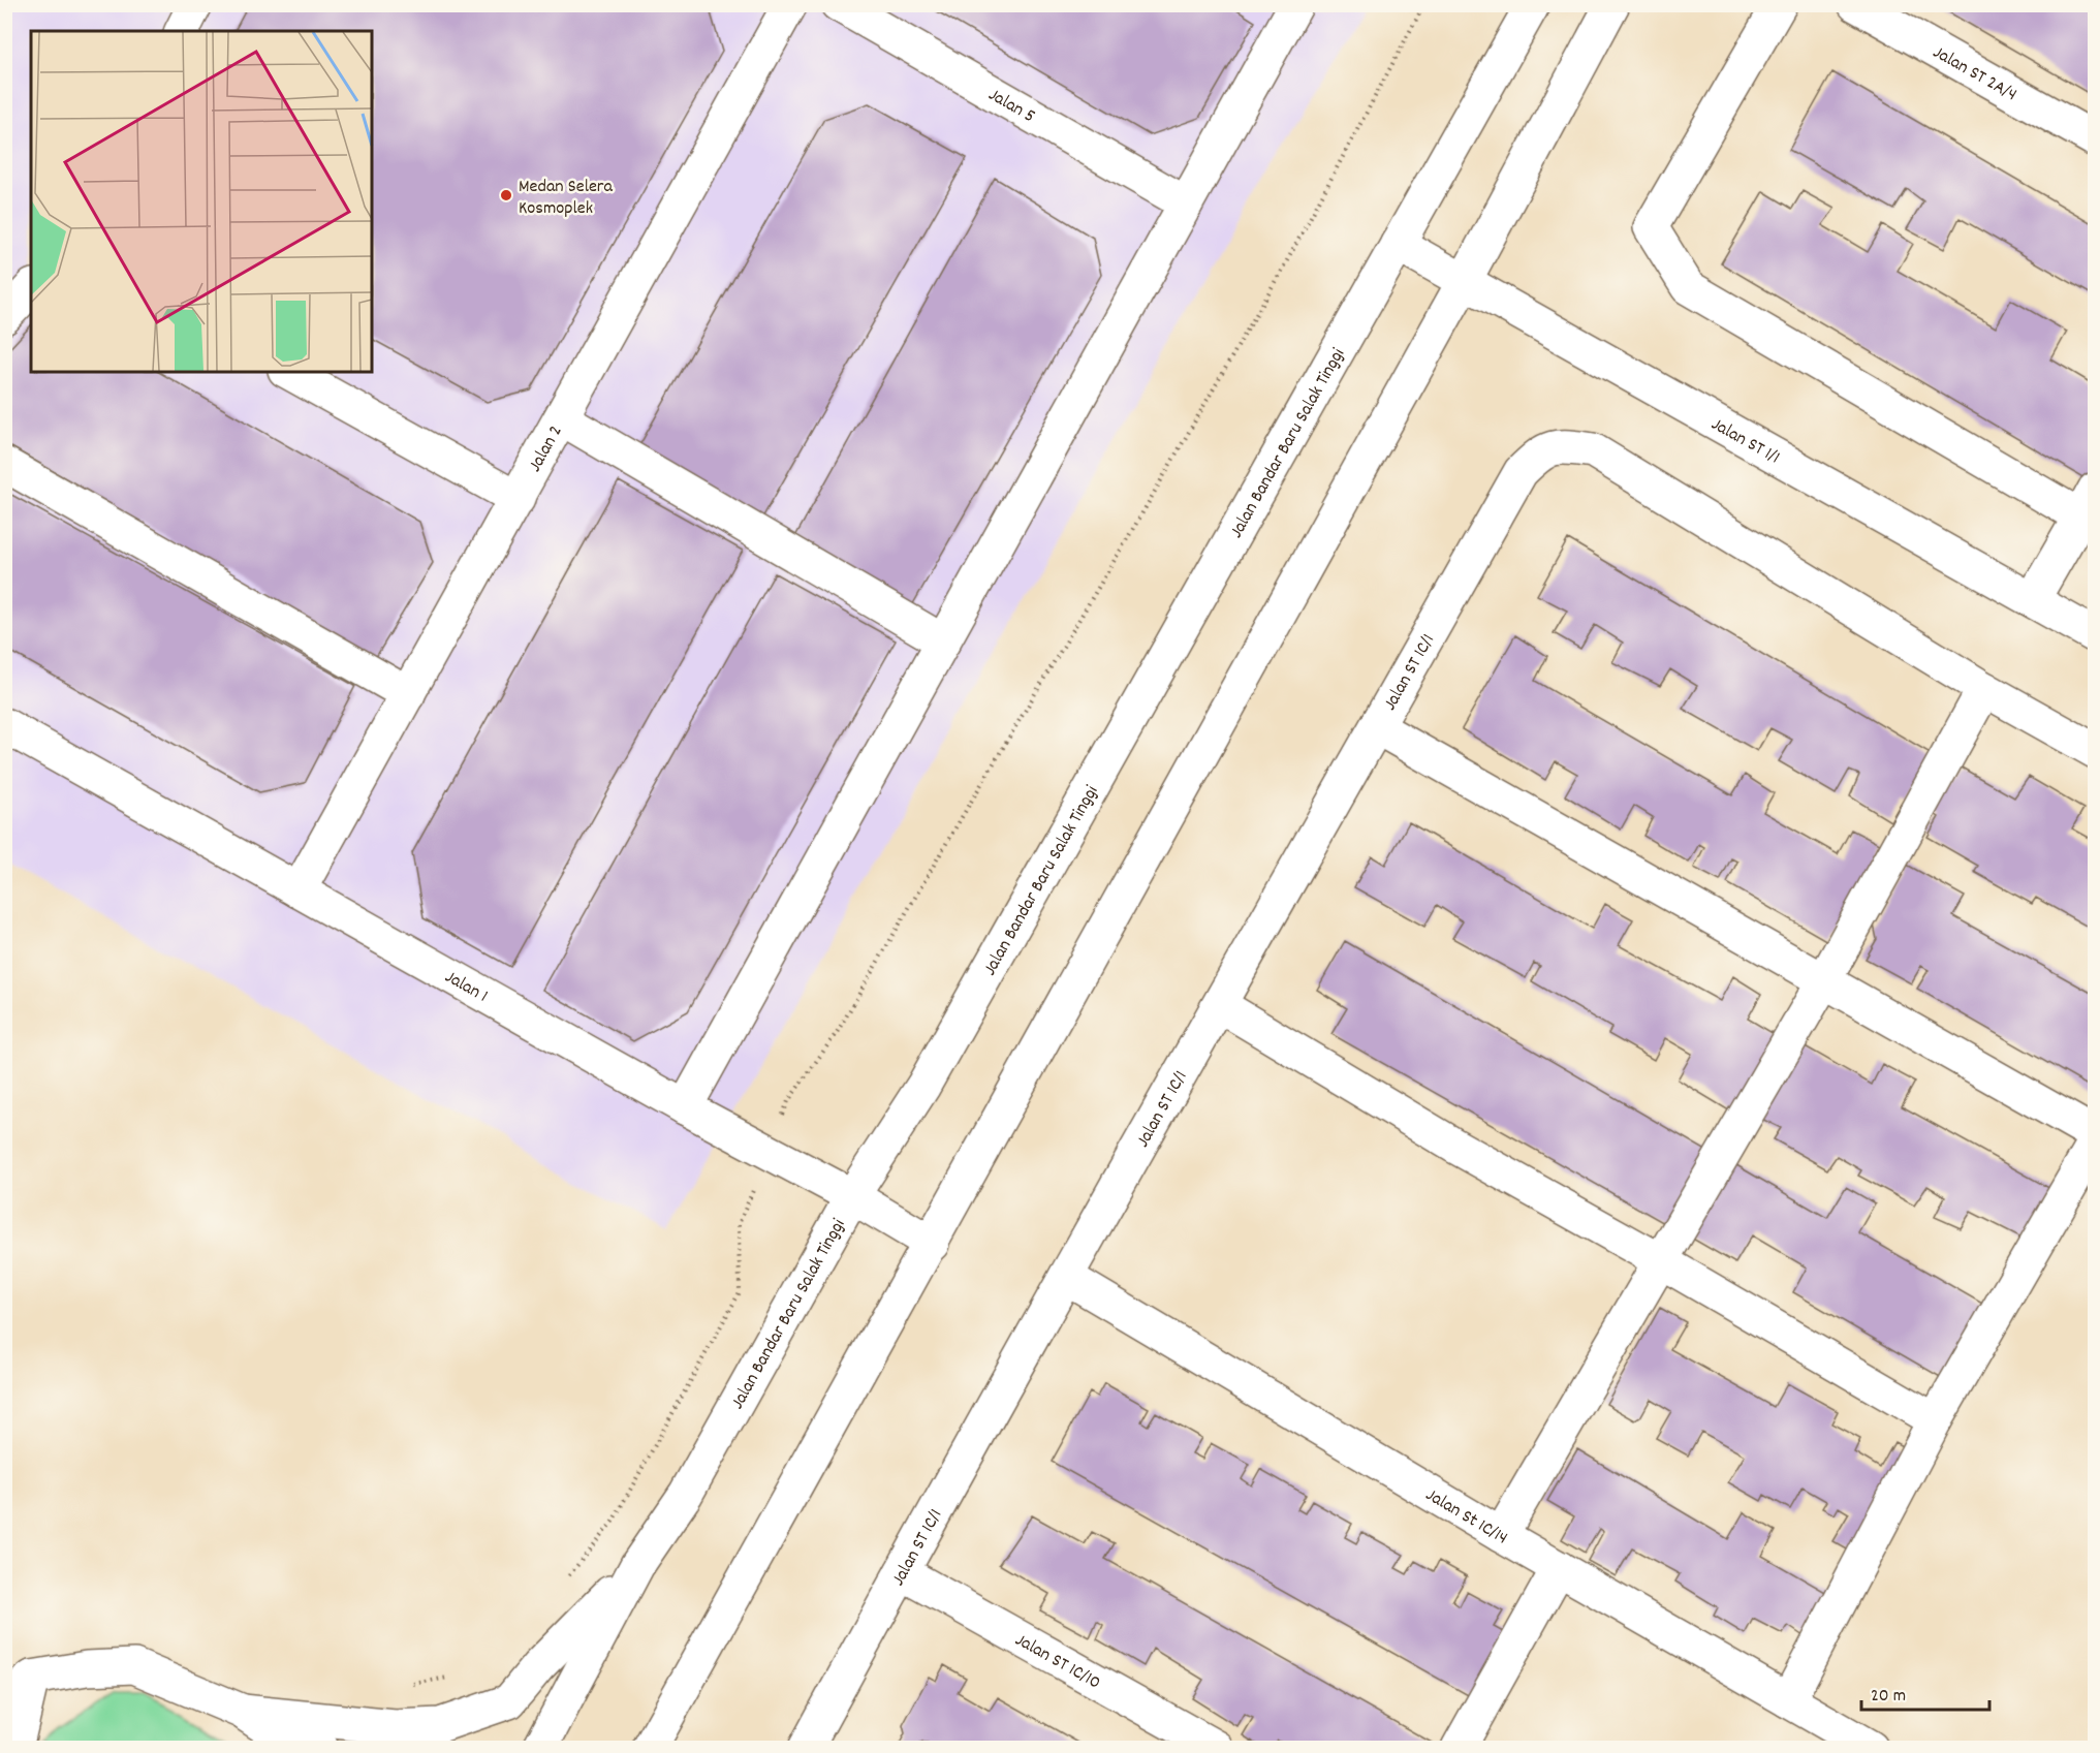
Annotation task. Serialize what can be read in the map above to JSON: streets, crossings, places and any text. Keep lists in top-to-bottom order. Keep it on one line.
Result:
{"streets":{"street":["Jalan ST 2A/4","Jalan 5","Jalan ST 1/1","Jalan Bandar Baru Salak Tinggi","Jalan 2","Jalan ST 1C/1","Jalan 1","Jalan St 1C/14","Jalan ST 1C/10"]},"crossings":[["Jalan ST 1/1","Jalan Bandar Baru Salak Tinggi"],["Jalan Bandar Baru Salak Tinggi","Jalan 1"],["Jalan 2","Jalan 1"],["Jalan ST 1C/1","Jalan St 1C/14"],["Jalan ST 1C/1","Jalan ST 1C/10"]],"places":["Medan Selera Kosmoplek"],"scale_bar":"20 m"}
